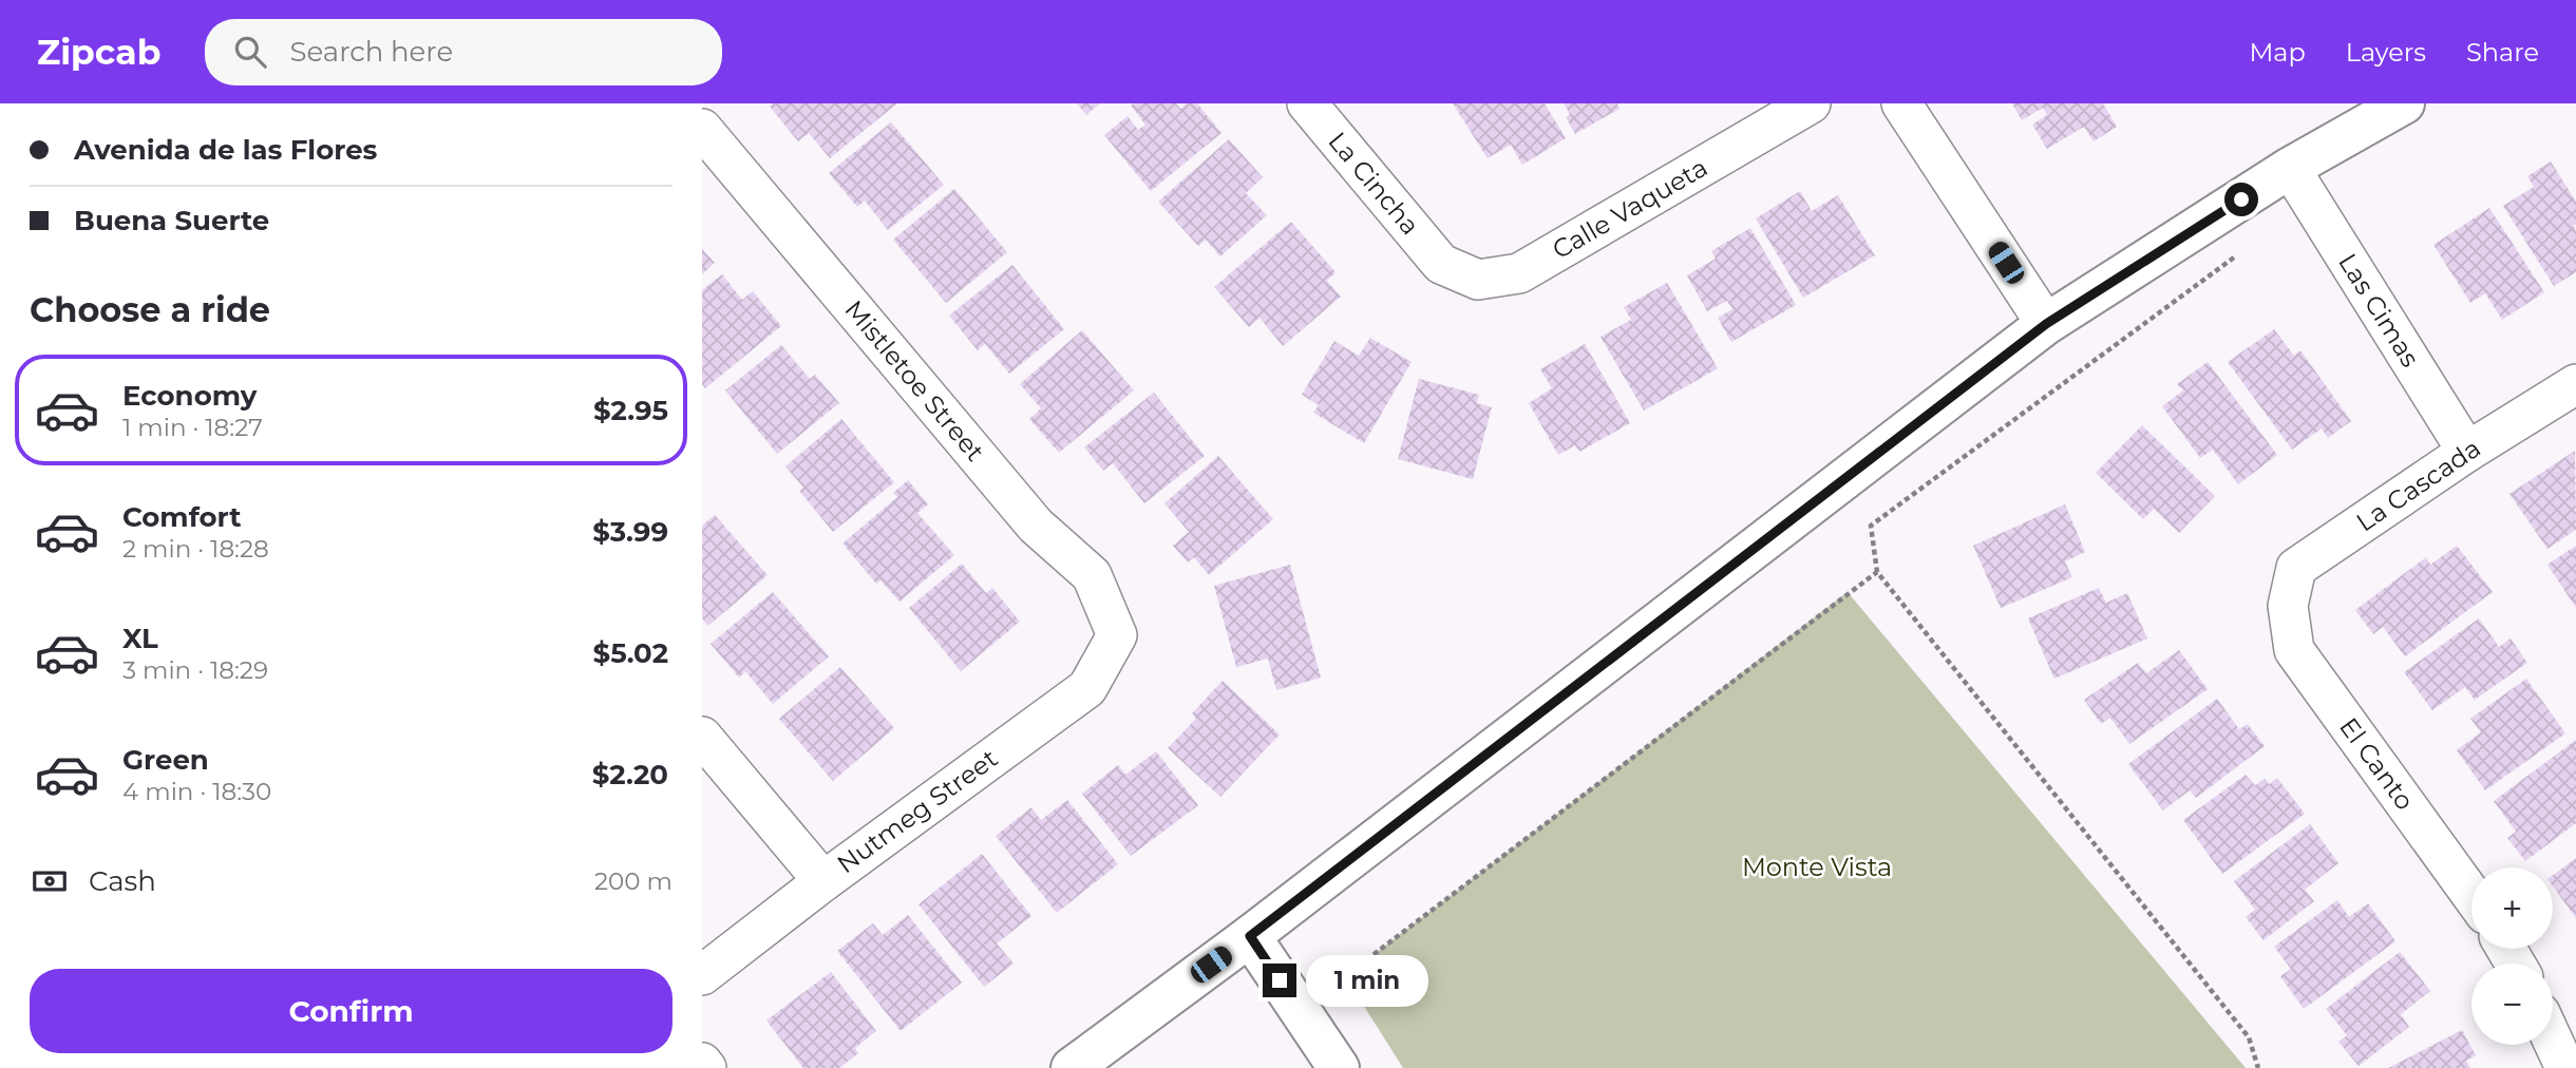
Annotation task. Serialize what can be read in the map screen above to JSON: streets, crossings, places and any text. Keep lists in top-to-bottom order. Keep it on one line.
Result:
{"streets":{"street":["La Cincha","Calle Vaqueta","Las Cimas","Mistletoe Street","La Cascada","El Canto","Nutmeg Street"]},"crossings":[["La Cincha","Calle Vaqueta"],["Las Cimas","La Cascada"],["Mistletoe Street","Nutmeg Street"],["La Cascada","El Canto"]],"parks":["Monte Vista"],"page":{"header":"Zipcab","search":"Search here","nav":["Map","Layers","Share"],"banner":["Avenida de las Flores","Buena Suerte"],"heading":"Choose a ride","list":[{"name":"Economy","note":"1 min · 18:27","value":"$2.95"},{"name":"Comfort","note":"2 min · 18:28","value":"$3.99"},{"name":"XL","note":"3 min · 18:29","value":"$5.02"},{"name":"Green","note":"4 min · 18:30","value":"$2.20"}],"pay":["Cash","200 m"],"map_buttons":["+","−"],"buttons":"Confirm","bubble":"1 min"}}
